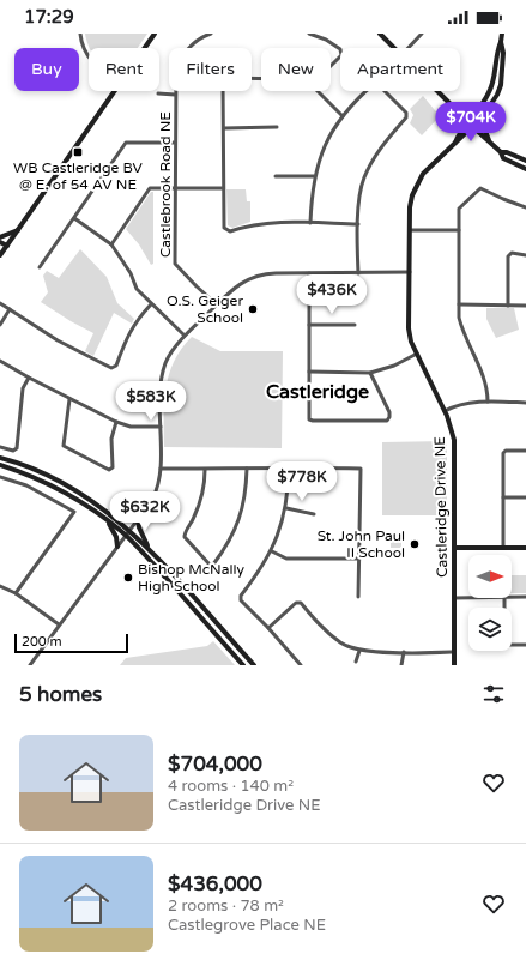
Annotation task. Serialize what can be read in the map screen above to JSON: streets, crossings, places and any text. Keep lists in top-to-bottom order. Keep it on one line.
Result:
{"streets":{"street":["Castlebrook Road NE","Castleridge Drive NE"]},"districts":["Castleridge"],"places":{"transit":["WB Castleridge BV @ E. of 54 AV NE"],"other":["O.S. Geiger School","St. John Paul II School","Bishop McNally High School"]},"scale_bar":"200 m","north":"right","page":{"status":"17:29","chip":["Buy","Rent","Filters","New","Apartment"],"price":["$704K","$436K","$583K","$778K","$632K"],"scale":"200 m","heading":"5 homes","list":[{"name":"$704,000","note":"4 rooms · 140 m² · Castleridge Drive NE"},{"name":"$436,000","note":"2 rooms · 78 m² · Castlegrove Place NE"}]}}
